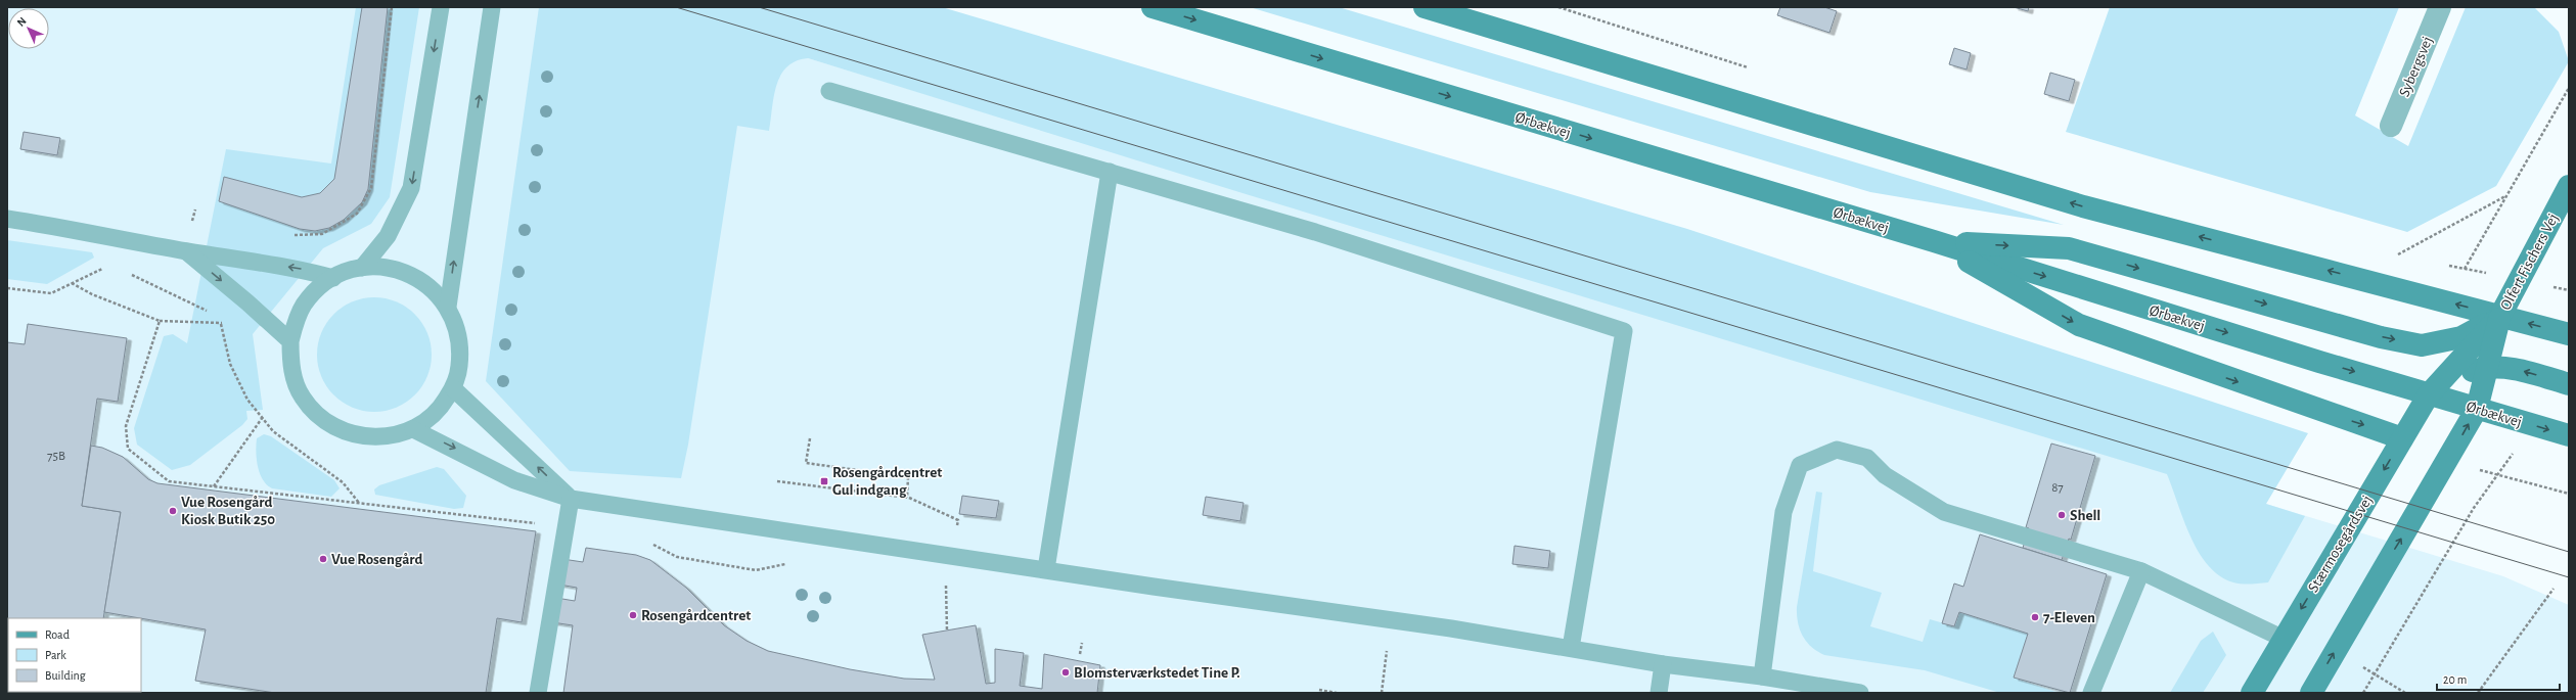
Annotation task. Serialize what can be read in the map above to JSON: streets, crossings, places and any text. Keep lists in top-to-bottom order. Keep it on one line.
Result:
{"streets":{"main road":["Ørbækvej","Olfert Fischers Vej","Stærmosegårdsvej"],"street":["Sybergsvej"]},"crossings":[["Ørbækvej","Stærmosegårdsvej"]],"places":{"transit":["Rosengårdcentret Gul indgang"],"other":["Vue Rosengård Kiosk Butik 250","Shell","Vue Rosengård","Rosengårdcentret","7-Eleven","Blomsterværkstedet Tine P."]},"house_numbers":["75B","87"],"legend":["Road","Park","Building"],"scale_bar":"20 m","north":"top left"}
